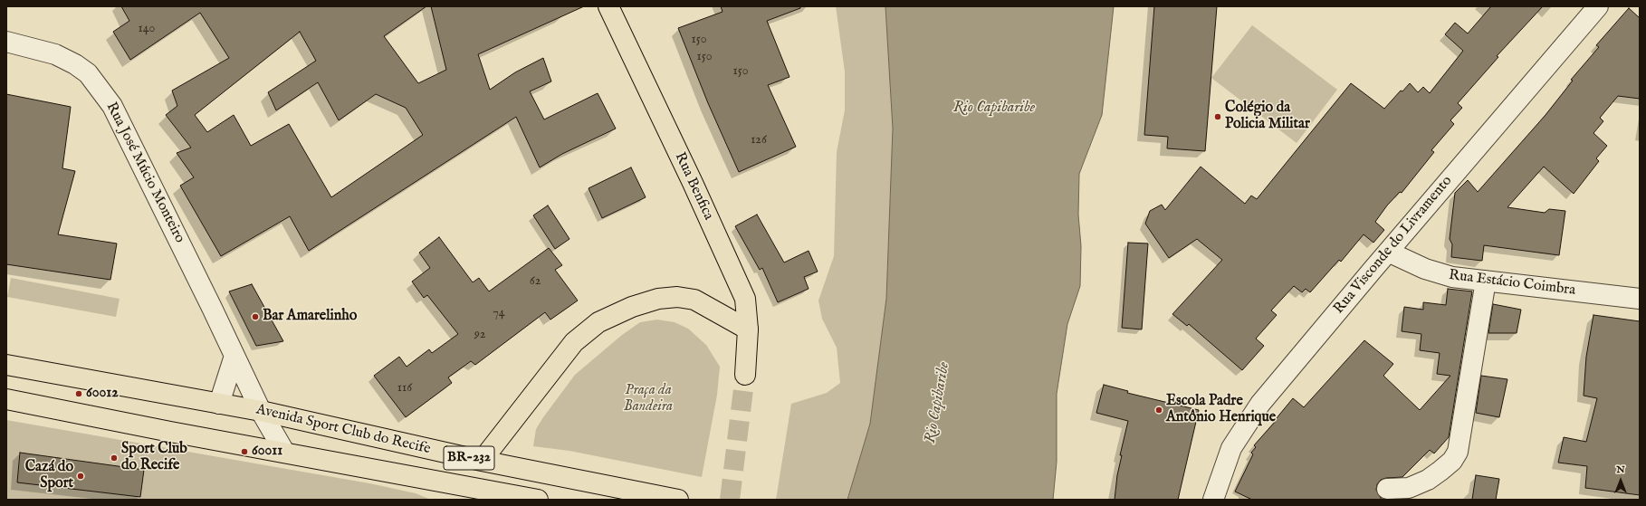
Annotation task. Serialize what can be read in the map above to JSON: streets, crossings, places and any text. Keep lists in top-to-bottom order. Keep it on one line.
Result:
{"streets":{"main road":["Rua Benfica","Avenida Sport Club do Recife","BR-232"],"street":["Rua José Múcio Monteiro","Rua Visconde do Livramento","Rua Estácio Coimbra"]},"crossings":[["Rua José Múcio Monteiro","Avenida Sport Club do Recife"],["Rua Visconde do Livramento","Rua Estácio Coimbra"]],"water":["Rio Capibaribe"],"parks":["Praça da Bandeira"],"places":["Colégio da Policia Militar","Bar Amarelinho","60012","Escola Padre Antônio Henrique","60011","Sport Club do Recife","Cazá do Sport"],"house_numbers":["140","150","150","150","126","62","74","92","116"],"north":"top"}
